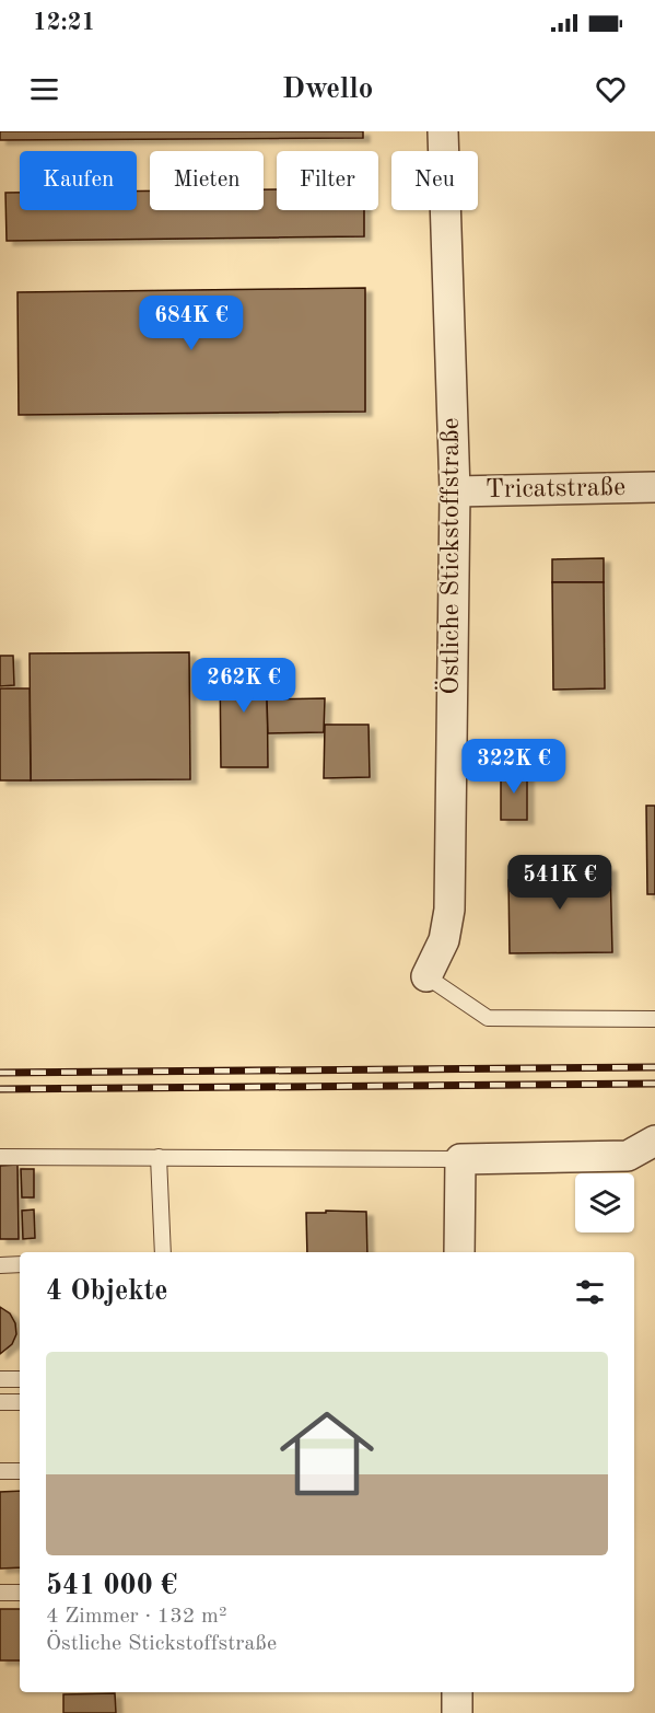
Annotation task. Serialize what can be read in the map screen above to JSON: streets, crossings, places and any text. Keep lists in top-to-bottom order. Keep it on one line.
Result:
{"streets":{"street":["Tricatstraße","Östliche Stickstoffstraße"]},"crossings":[["Tricatstraße","Östliche Stickstoffstraße"]],"page":{"status":"12:21","header":"Dwello","chip":["Kaufen","Mieten","Filter","Neu"],"price":["684K €","262K €","322K €","541K €"],"heading":"4 Objekte","list":[{"name":"541 000 €","note":"4 Zimmer · 132 m² · Östliche Stickstoffstraße"}]}}
